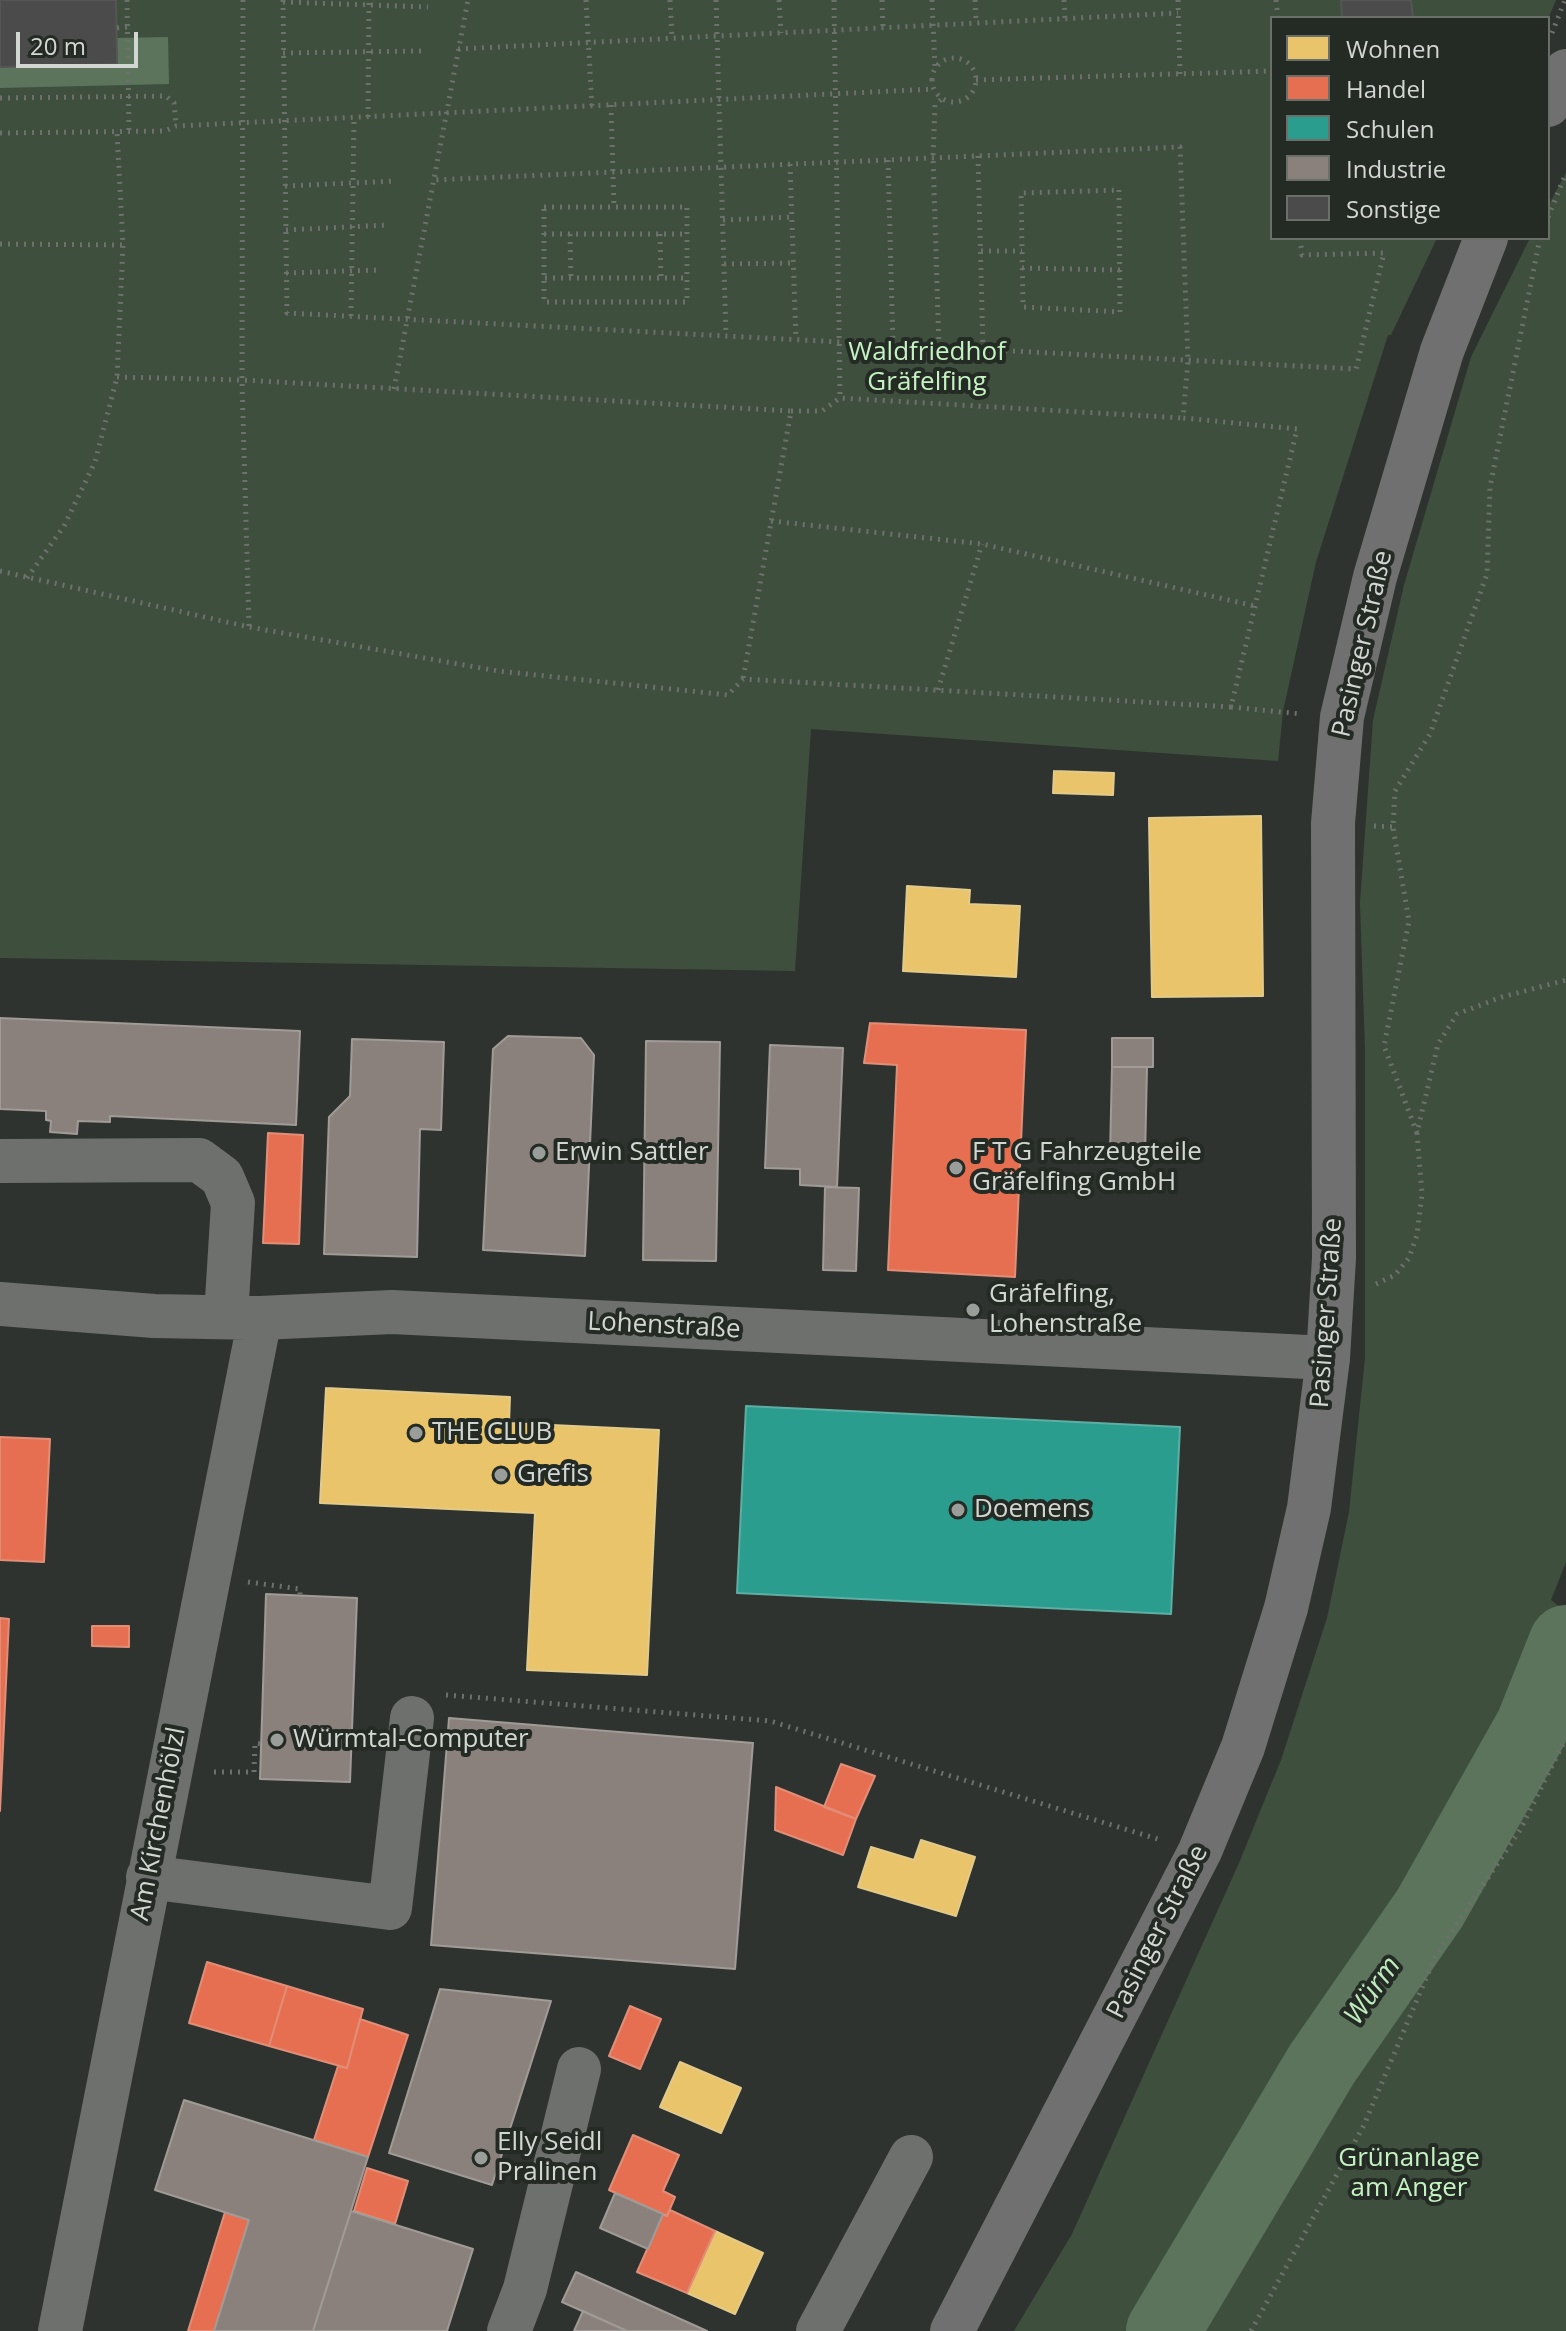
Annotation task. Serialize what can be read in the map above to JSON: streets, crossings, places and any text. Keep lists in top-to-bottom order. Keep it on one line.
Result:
{"streets":{"main road":["Pasinger Straße"],"street":["Lohenstraße","Am Kirchenhölzl"]},"crossings":[["Pasinger Straße","Lohenstraße"],["Lohenstraße","Am Kirchenhölzl"]],"water":["Würm"],"parks":["Waldfriedhof Gräfelfing","Grünanlage am Anger"],"places":["Erwin Sattler","F T G Fahrzeugteile Gräfelfing GmbH","Gräfelfing, Lohenstraße","THE CLUB","Grefis","Doemens","Würmtal-Computer","Elly Seidl Pralinen"],"legend":["Wohnen","Handel","Schulen","Industrie","Sonstige"],"scale_bar":"20 m"}
